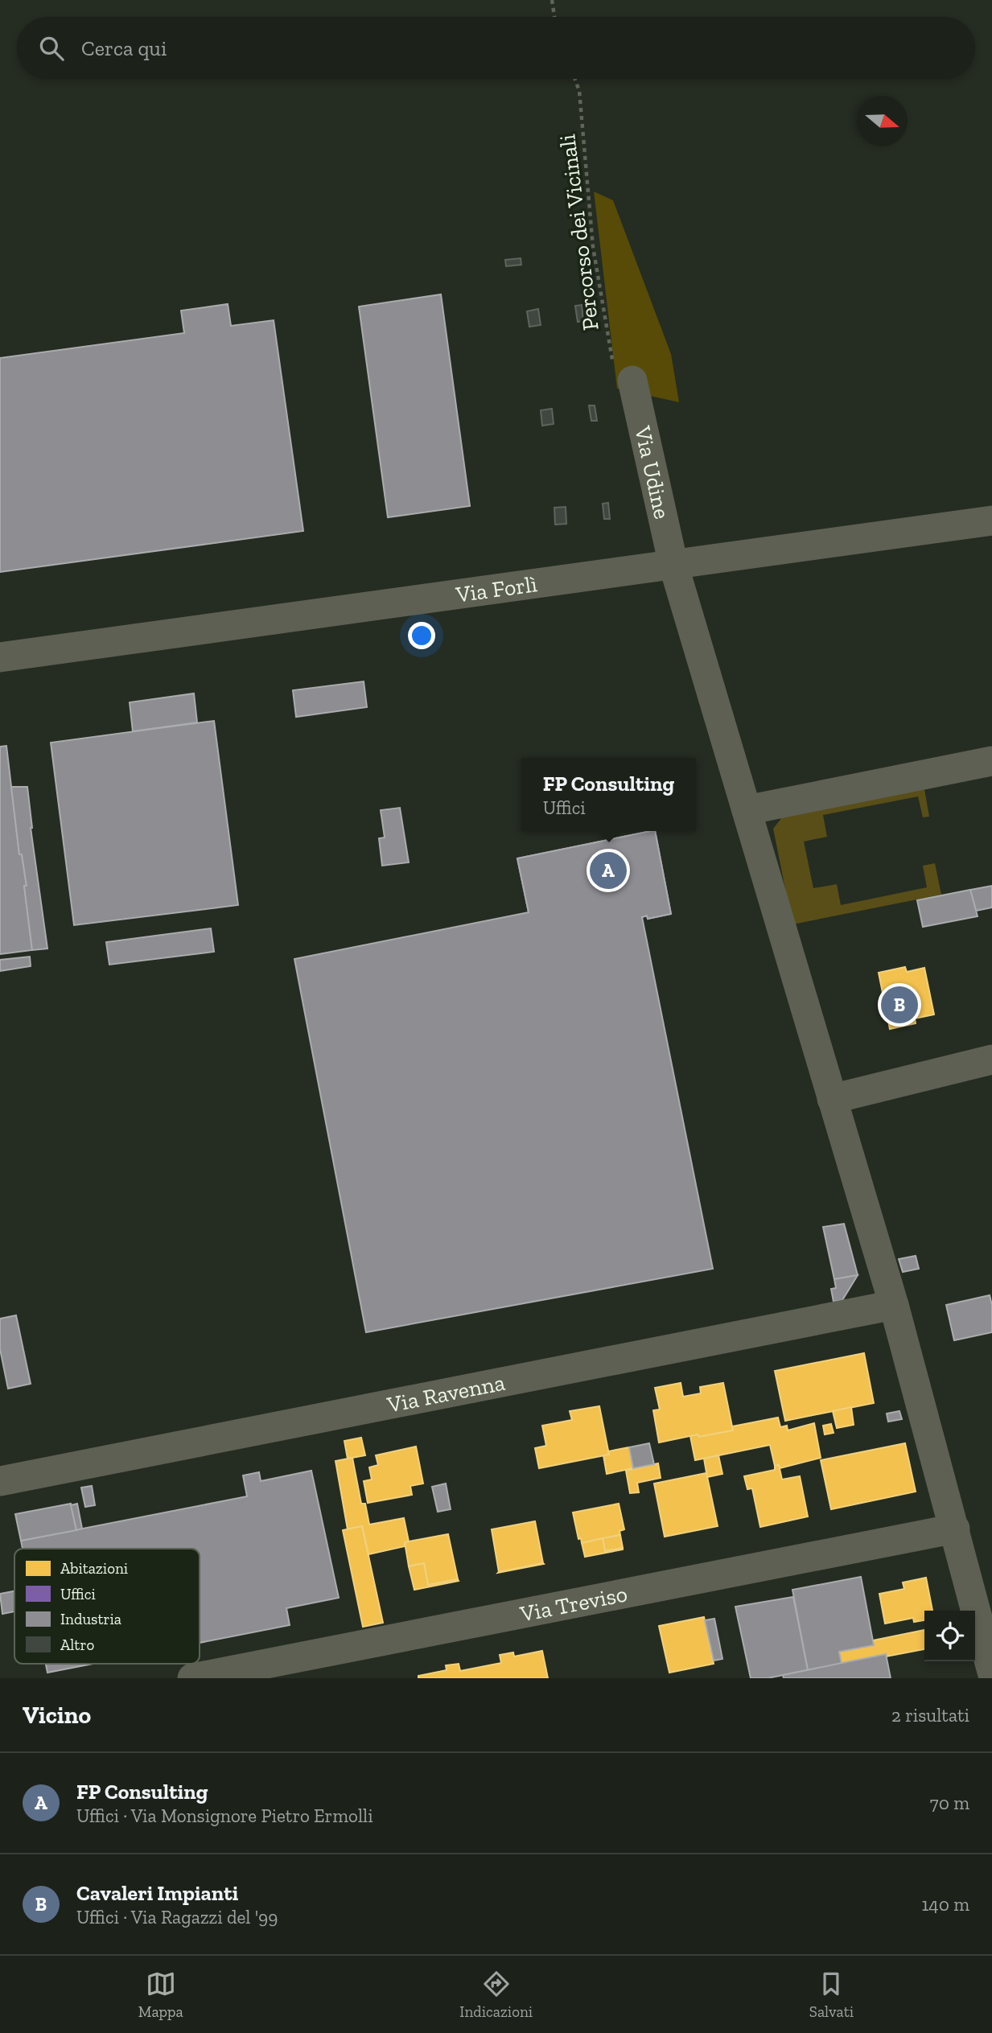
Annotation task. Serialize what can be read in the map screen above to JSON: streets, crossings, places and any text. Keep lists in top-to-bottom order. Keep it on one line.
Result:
{"streets":{"street":["Via Udine","Via Forlì","Via Ravenna","Via Treviso"],"path":["Percorso dei Vicinali"]},"crossings":[["Percorso dei Vicinali","Via Udine"],["Via Udine","Via Forlì"],["Via Udine","Via Ravenna"],["Via Udine","Via Treviso"]],"legend":["Abitazioni","Uffici","Industria","Altro"],"north":"right","page":{"search":"Cerca qui","popup":["FP Consulting","Uffici"],"pins":["A","B"],"heading":["Vicino","2 risultati"],"list":[{"mark":"A","name":"FP Consulting","note":"Uffici · Via Monsignore Pietro Ermolli","value":"70 m"},{"mark":"B","name":"Cavaleri Impianti","note":"Uffici · Via Ragazzi del '99","value":"140 m"}],"nav":["Mappa","Indicazioni","Salvati"]}}
